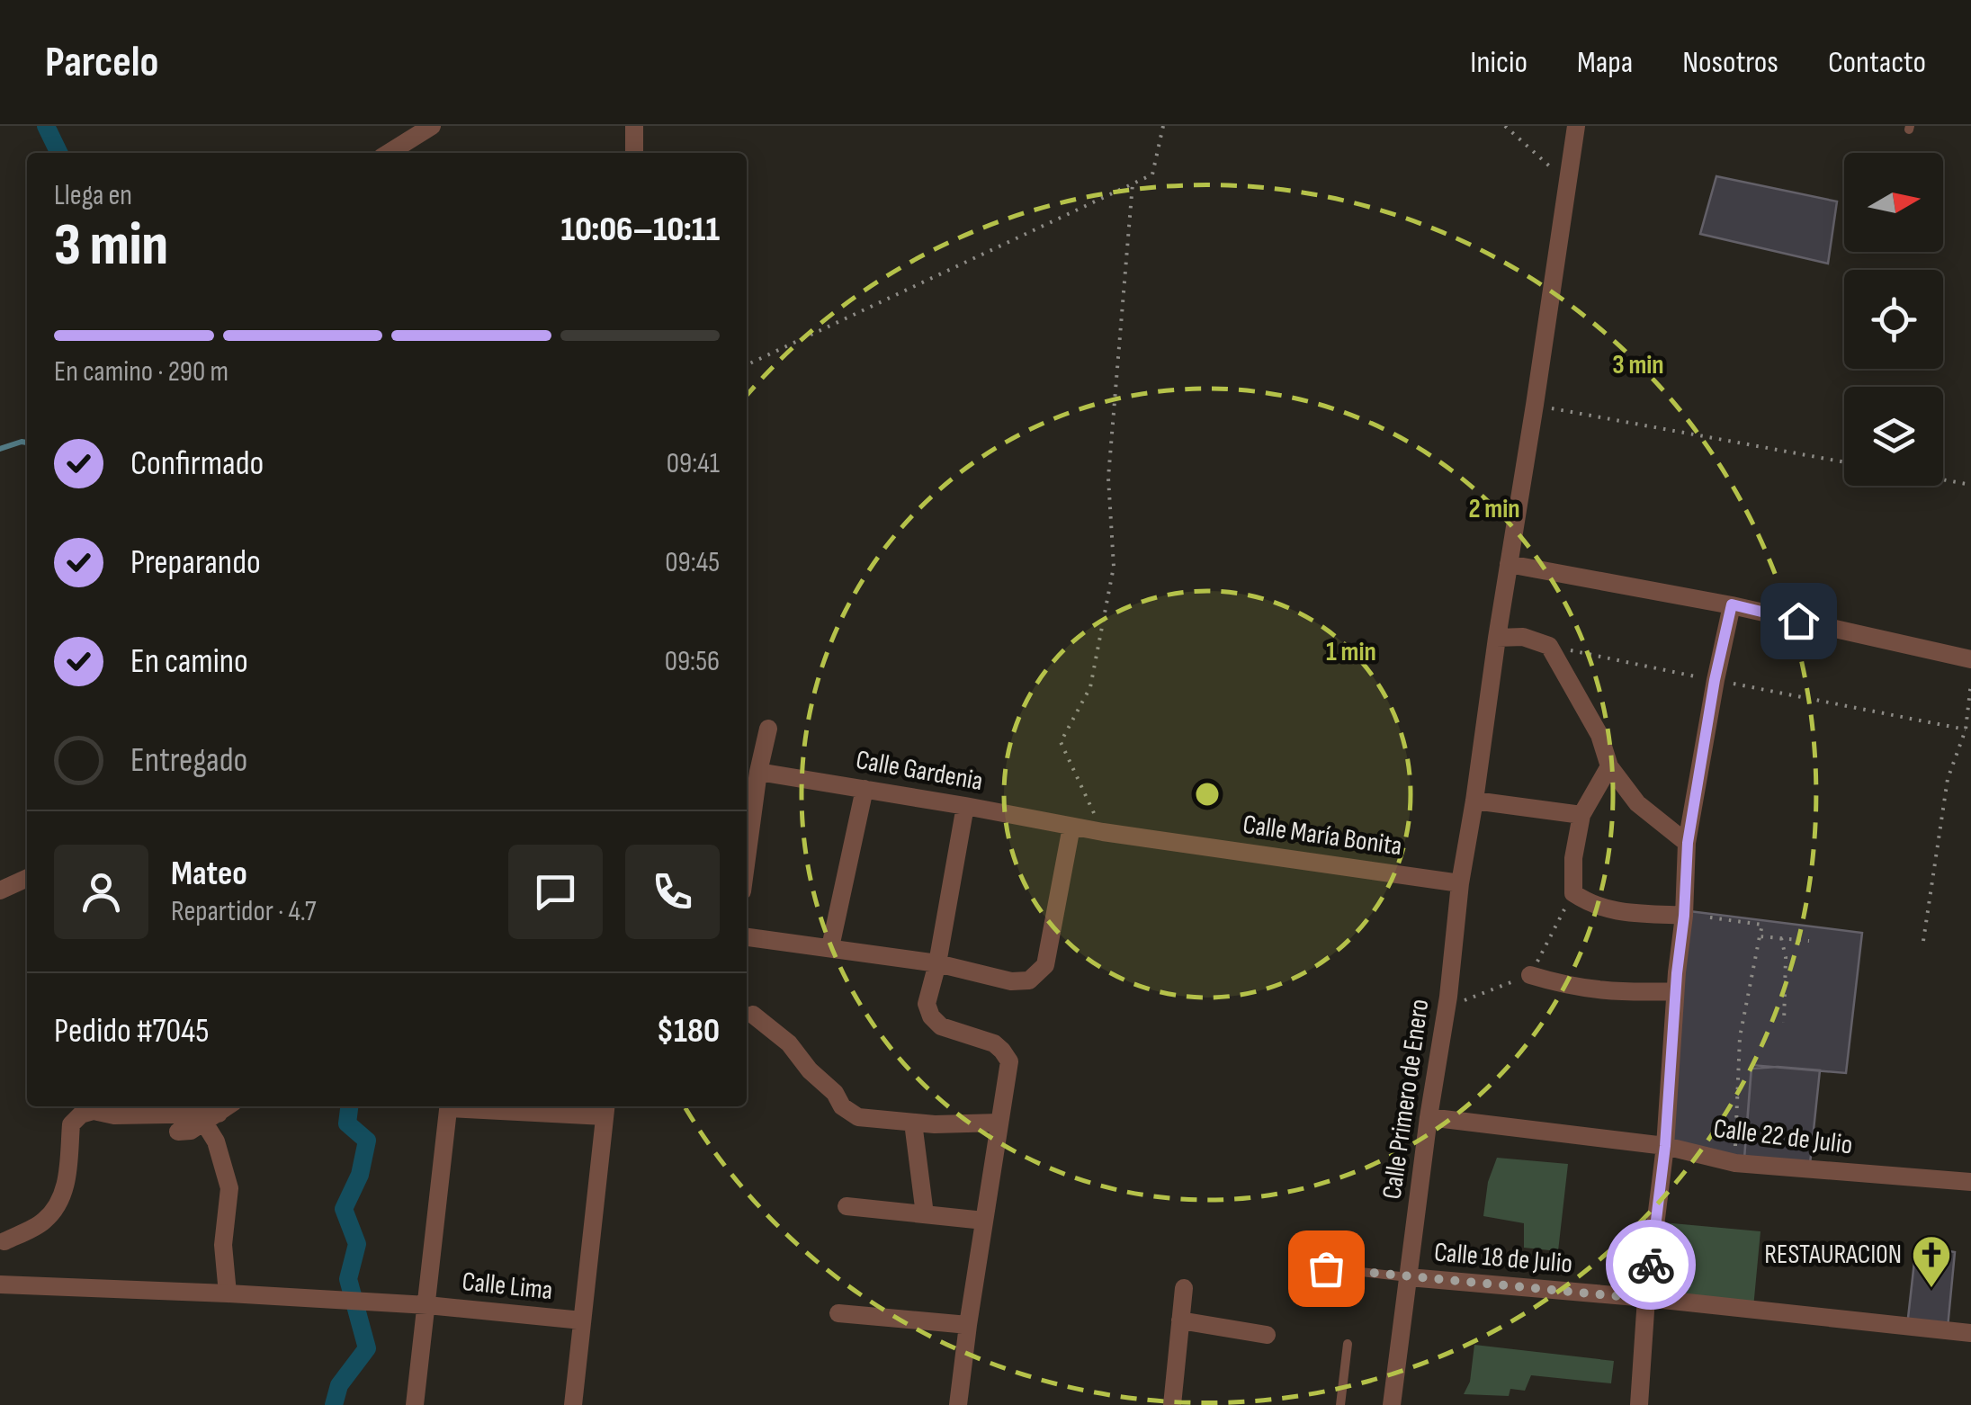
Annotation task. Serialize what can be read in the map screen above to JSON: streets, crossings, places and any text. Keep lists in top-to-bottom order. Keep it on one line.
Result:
{"streets":{"street":["Calle Gardenia","Calle María Bonita","Calle Primero de Enero","Calle 22 de Julio","Calle 18 de Julio","Calle Lima"]},"crossings":[["Calle Gardenia","Calle María Bonita"],["Calle María Bonita","Calle Primero de Enero"],["Calle Primero de Enero","Calle 22 de Julio"],["Calle Primero de Enero","Calle 18 de Julio"]],"places":{"church":["RESTAURACI0N"]},"north":"right","page":{"header":"Parcelo","nav":["Inicio","Mapa","Nosotros","Contacto"],"heading":["3 min","Llega en","10:06–10:11"],"panel":["Mateo","Repartidor · 4.7","Pedido #7045","$180"],"bar":"En camino · 290 m","list":[["Confirmado","09:41"],["Preparando","09:45"],["En camino","09:56"],"Entregado"]},"rings":["3 min","2 min","1 min"]}
